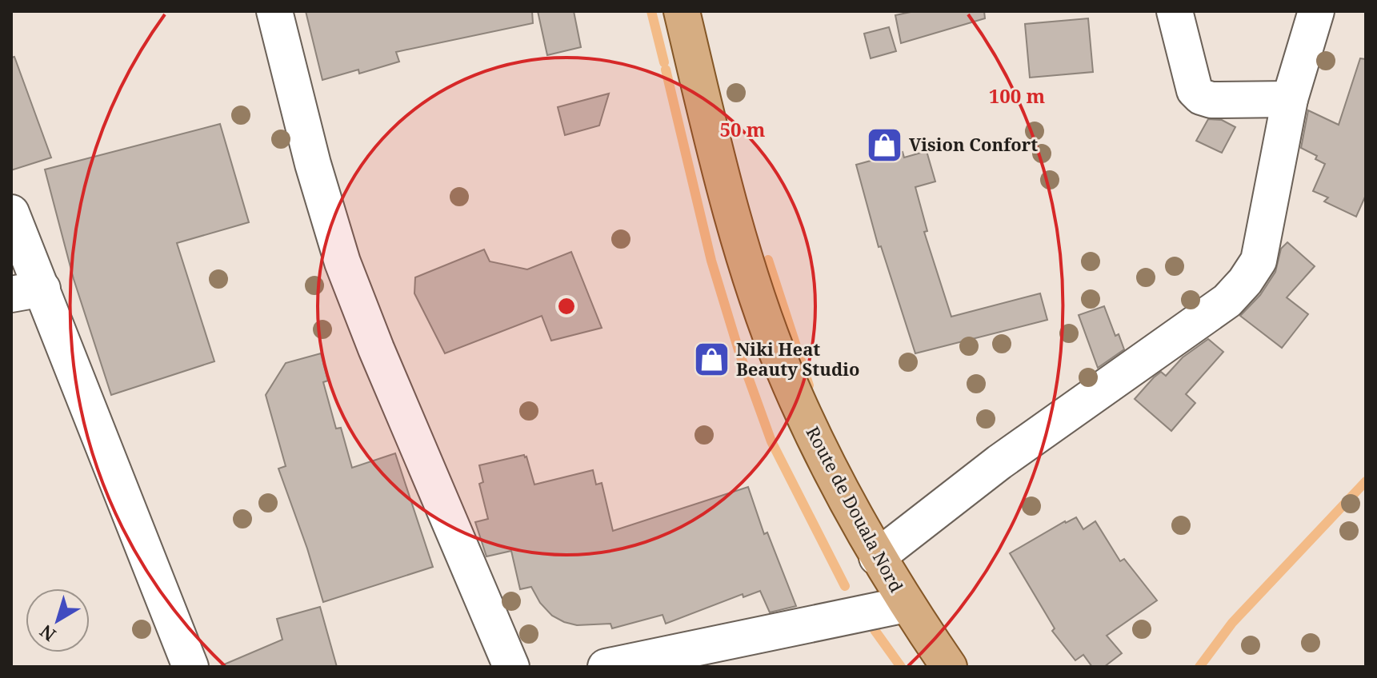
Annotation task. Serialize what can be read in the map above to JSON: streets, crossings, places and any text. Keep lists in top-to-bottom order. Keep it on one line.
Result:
{"streets":{"main road":["Route de Douala Nord"]},"places":{"shop":["Vision Confort","Niki Heat Beauty Studio"]},"north":"bottom left","rings":["100 m","50 m"]}
